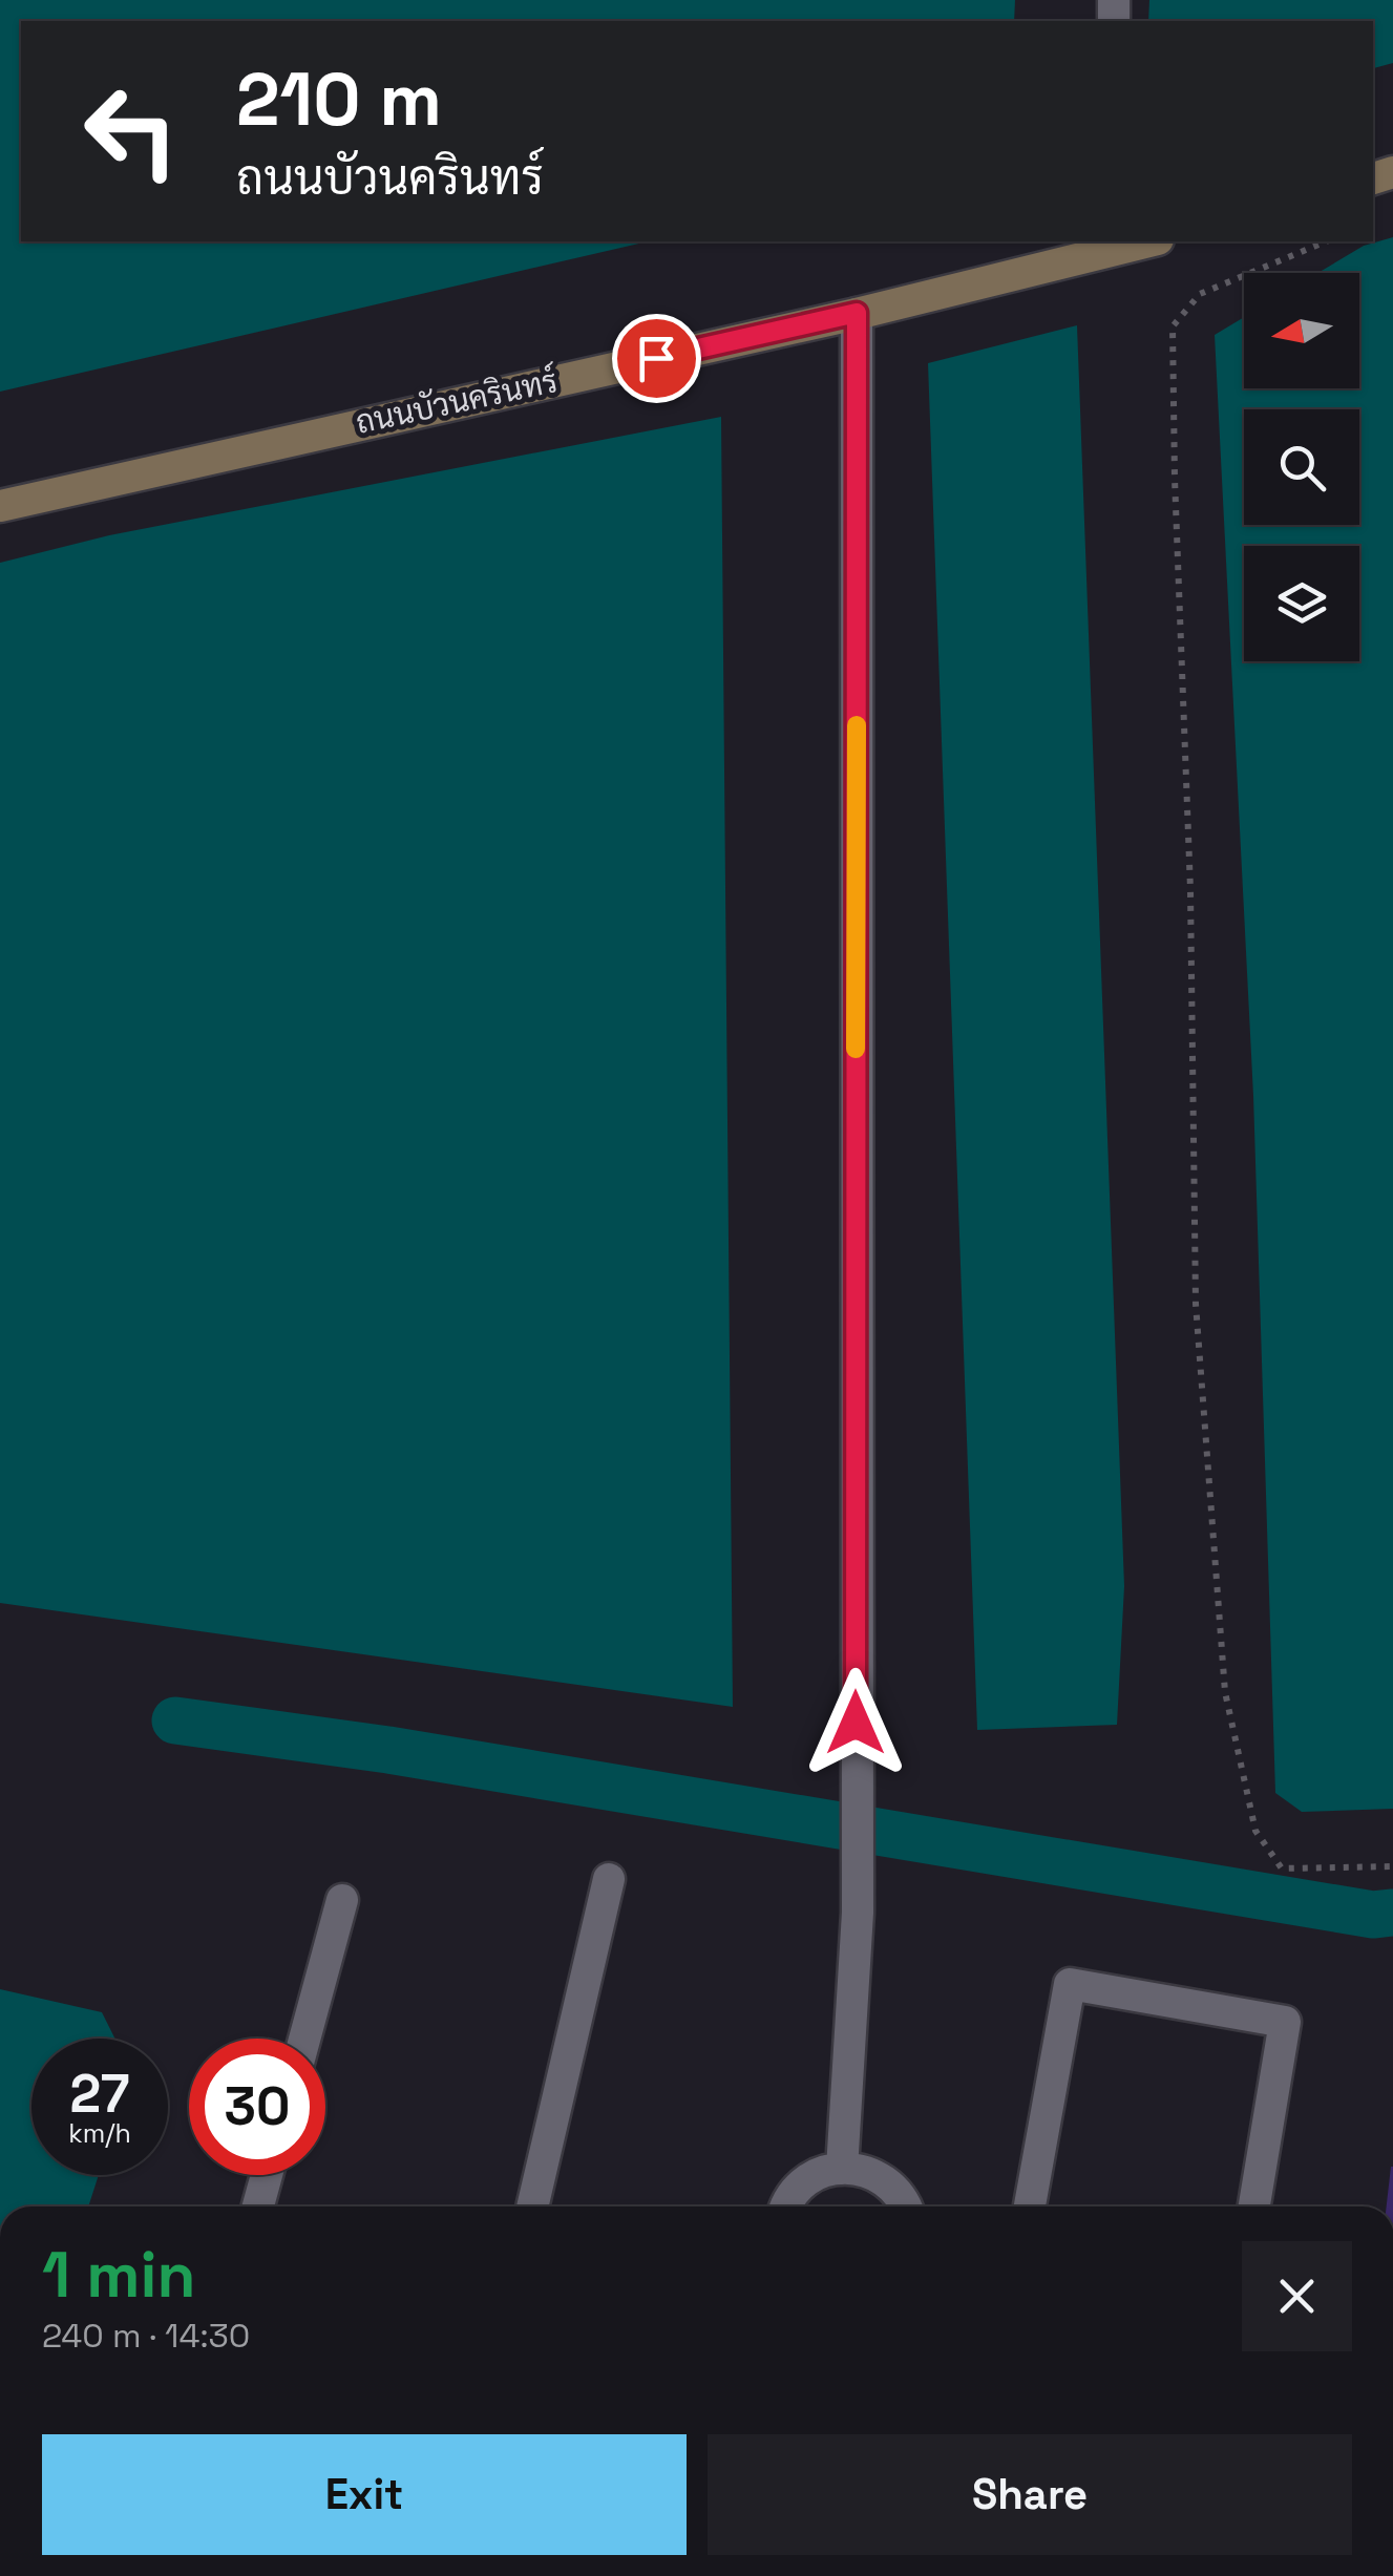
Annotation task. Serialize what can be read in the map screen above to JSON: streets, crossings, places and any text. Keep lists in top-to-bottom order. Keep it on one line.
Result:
{"streets":{"street":["ถนนบัวนครินทร์"]},"north":"left","page":{"turn":["210 m","ถนนบัวนครินทร์"],"speed":"27 km/h","limit":"30","heading":["1 min","240 m · 14:30"],"buttons":["Exit","Share"]}}
